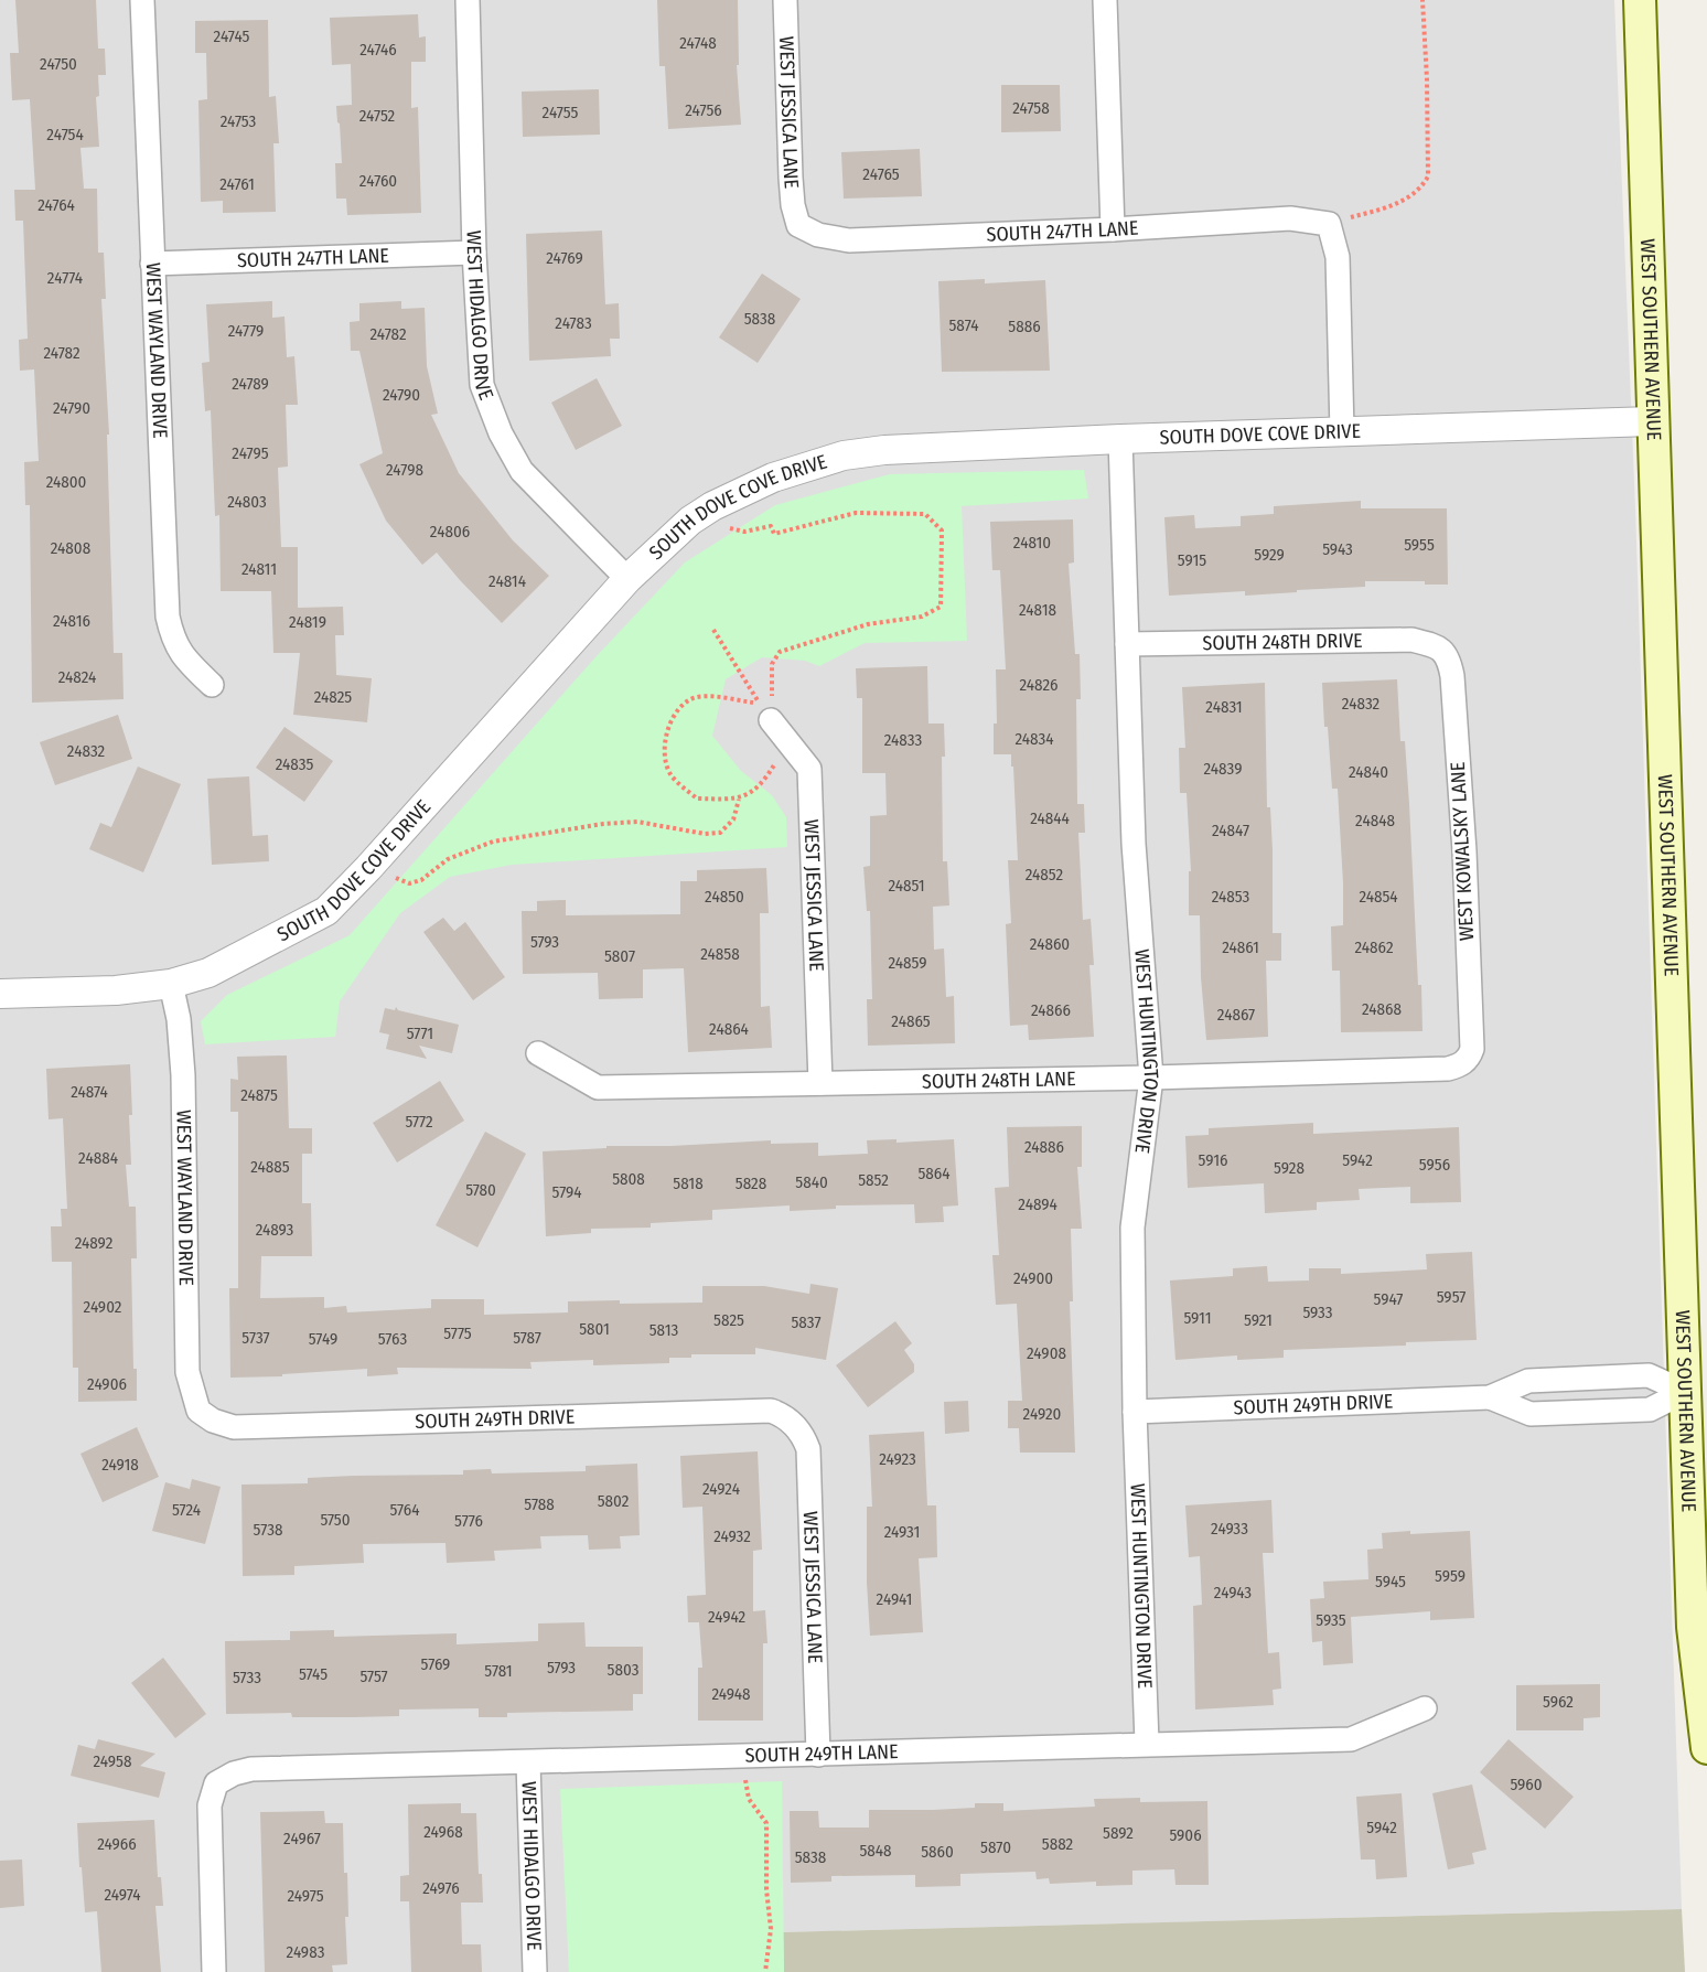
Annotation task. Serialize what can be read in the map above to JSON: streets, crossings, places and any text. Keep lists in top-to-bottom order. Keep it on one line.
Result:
{"streets":{"main road":["WEST SOUTHERN AVENUE"],"street":["WEST JESSICA LANE","SOUTH 247TH LANE","WEST HIDALGO DRIVE","WEST WAYLAND DRIVE","SOUTH DOVE COVE DRIVE","SOUTH 248TH DRIVE","WEST KOWALSKY LANE","WEST HUNTINGTON DRIVE","SOUTH 248TH LANE","SOUTH 249TH DRIVE","SOUTH 249TH LANE"]},"crossings":[["WEST JESSICA LANE","SOUTH 247TH LANE"],["WEST JESSICA LANE","SOUTH 248TH LANE"],["WEST JESSICA LANE","SOUTH 249TH DRIVE"],["WEST JESSICA LANE","SOUTH 249TH LANE"],["SOUTH 247TH LANE","WEST HIDALGO DRIVE"],["SOUTH 247TH LANE","WEST WAYLAND DRIVE"],["WEST HIDALGO DRIVE","SOUTH DOVE COVE DRIVE"],["WEST HIDALGO DRIVE","SOUTH 249TH LANE"],["WEST SOUTHERN AVENUE","SOUTH DOVE COVE DRIVE"],["WEST SOUTHERN AVENUE","SOUTH 249TH DRIVE"],["WEST WAYLAND DRIVE","SOUTH DOVE COVE DRIVE"],["WEST WAYLAND DRIVE","SOUTH 249TH DRIVE"],["SOUTH DOVE COVE DRIVE","WEST HUNTINGTON DRIVE"],["SOUTH 248TH DRIVE","WEST KOWALSKY LANE"],["SOUTH 248TH DRIVE","WEST HUNTINGTON DRIVE"],["WEST KOWALSKY LANE","SOUTH 248TH LANE"],["WEST HUNTINGTON DRIVE","SOUTH 248TH LANE"],["WEST HUNTINGTON DRIVE","SOUTH 249TH DRIVE"],["WEST HUNTINGTON DRIVE","SOUTH 249TH LANE"]],"house_numbers":["24745","24748","24746","24750","24758","24756","24755","24752","24753","24754","24765","24760","24761","24764","24769","24774","5838","24783","5874","5886","24779","24782","24782","24789","24790","24790","24795","24798","24800","24803","24806","24810","5955","24808","5943","5929","5915","24811","24814","24818","24816","24819","24824","24826","24825","24832","24831","24834","24833","24832","24835","24839","24840","24844","24848","24847","24852","24851","24850","24853","24854","5793","24860","24861","24862","24858","5807","24859","24868","24866","24867","24865","24864","5771","24874","24875","5772","24886","24884","5916","5942","5956","24885","5928","5864","5808","5852","5840","5818","5828","5780","5794","24894","24893","24892","24900","5957","5947","24902","5933","5911","5825","5921","5837","5801","5813","5775","5737","5787","5749","5763","24908","24906","24920","24923","24918","24924","5802","5788","5724","5764","5750","5776","24933","5738","24931","24932","5959","5945","24943","24941","24942","5935","5769","5793","5803","5781","5745","5757","5733","24948","5962","24958","5960","5942","24968","5892","5906","24967","24966","5882","5870","5848","5860","5838","24976","24974","24975","24983"]}
